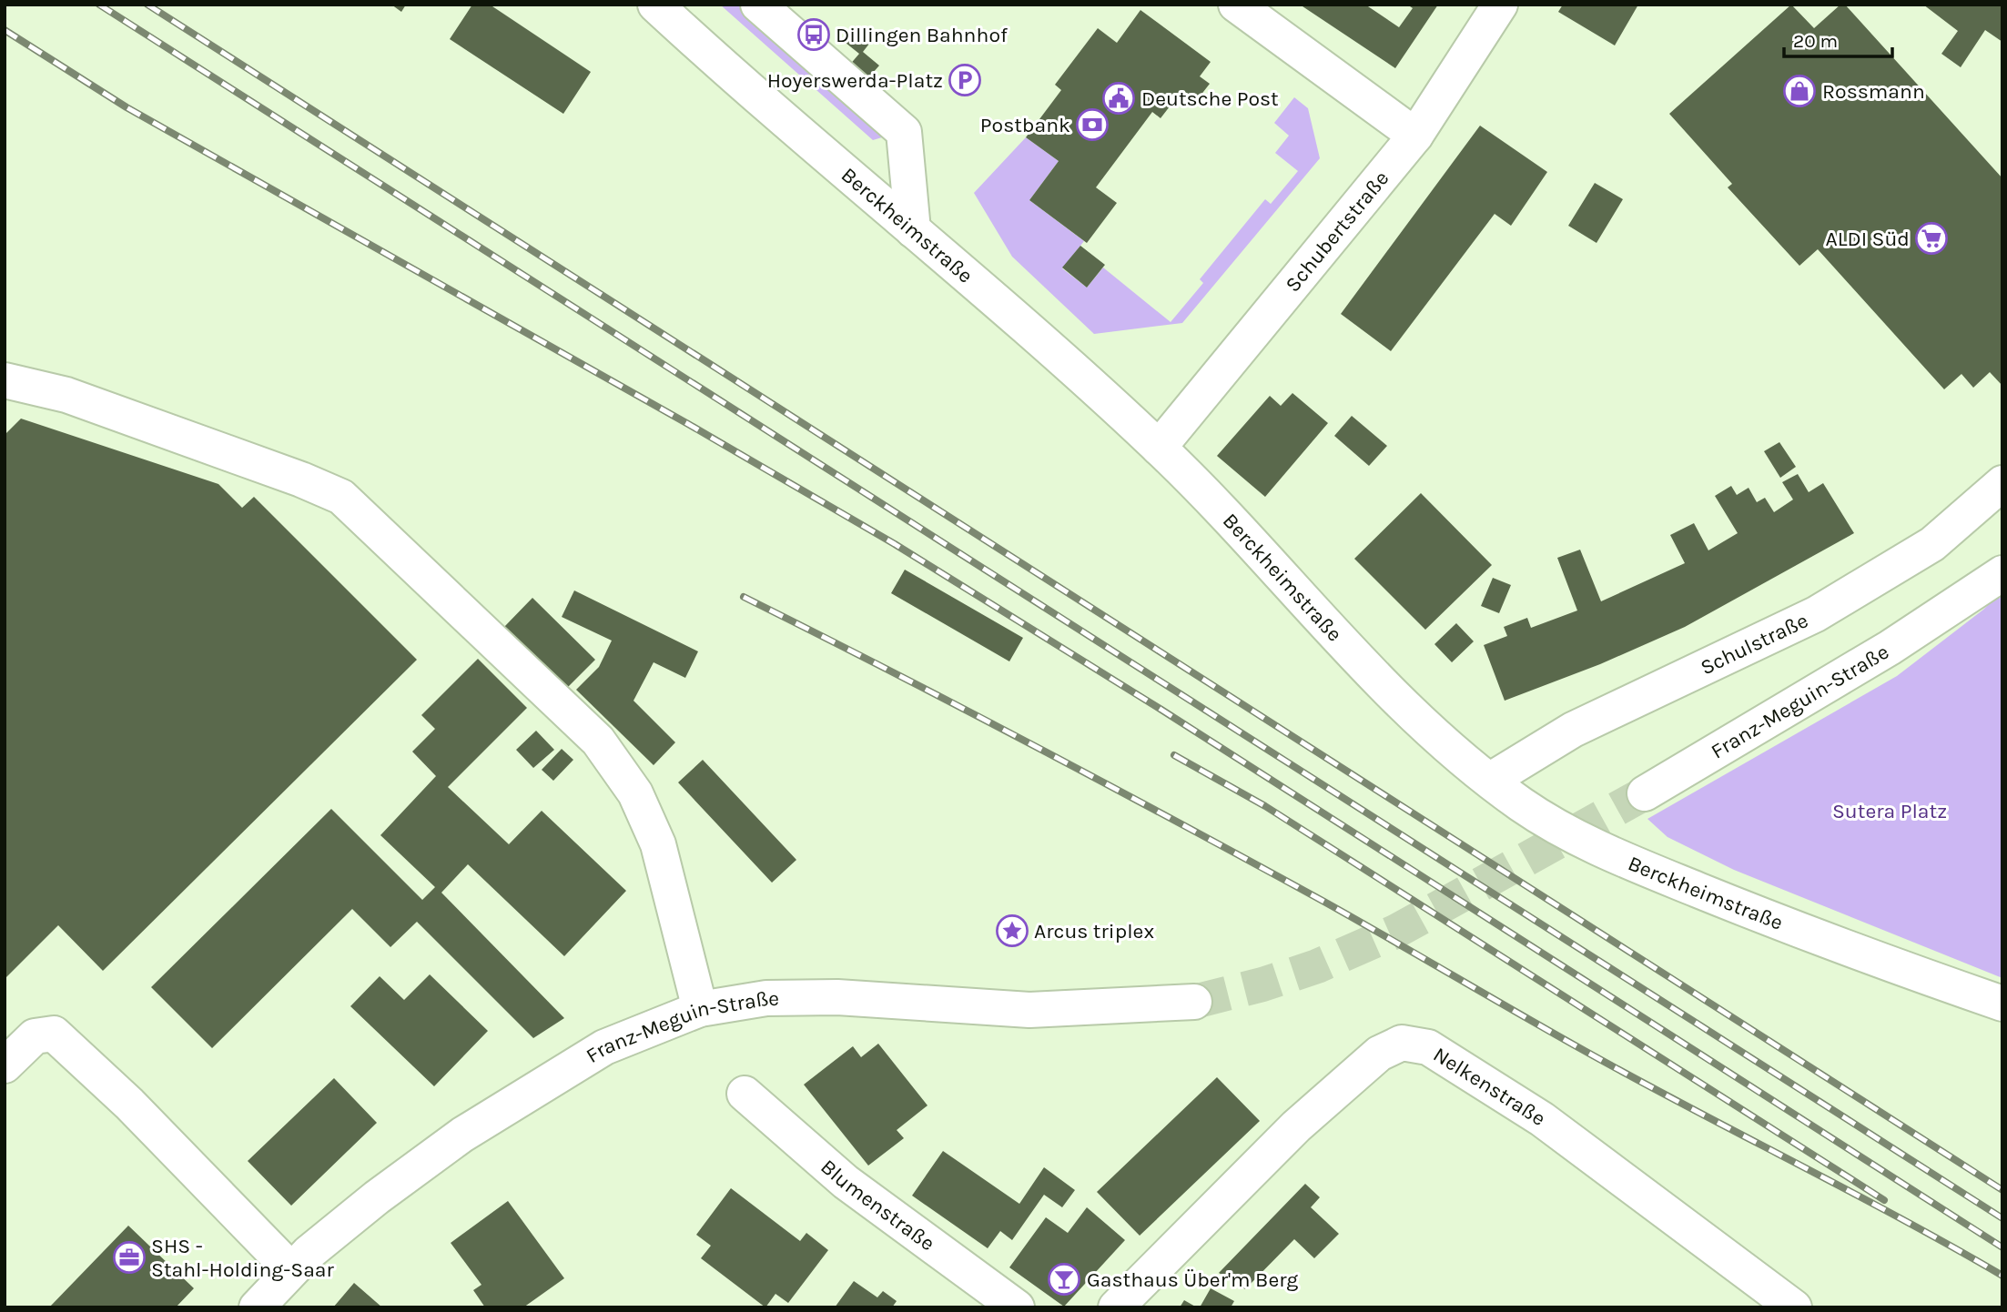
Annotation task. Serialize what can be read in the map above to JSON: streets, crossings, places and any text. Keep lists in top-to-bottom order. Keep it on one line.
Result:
{"streets":{"street":["Berckheimstraße","Schubertstraße","Schulstraße","Franz-Meguin-Straße","Nelkenstraße","Blumenstraße"]},"crossings":[["Berckheimstraße","Schubertstraße"],["Berckheimstraße","Schulstraße"]],"parks":["Sutera Platz"],"places":{"bus stop":["Dillingen Bahnhof"],"parking":["Hoyerswerda-Platz"],"shop":["Rossmann"],"public building":["Deutsche Post"],"bank":["Postbank"],"supermarket":["ALDI Süd"],"place":["Arcus triplex"],"office":["SHS - Stahl-Holding-Saar"],"bar":["Gasthaus Über'm Berg"]},"scale_bar":"20 m"}
